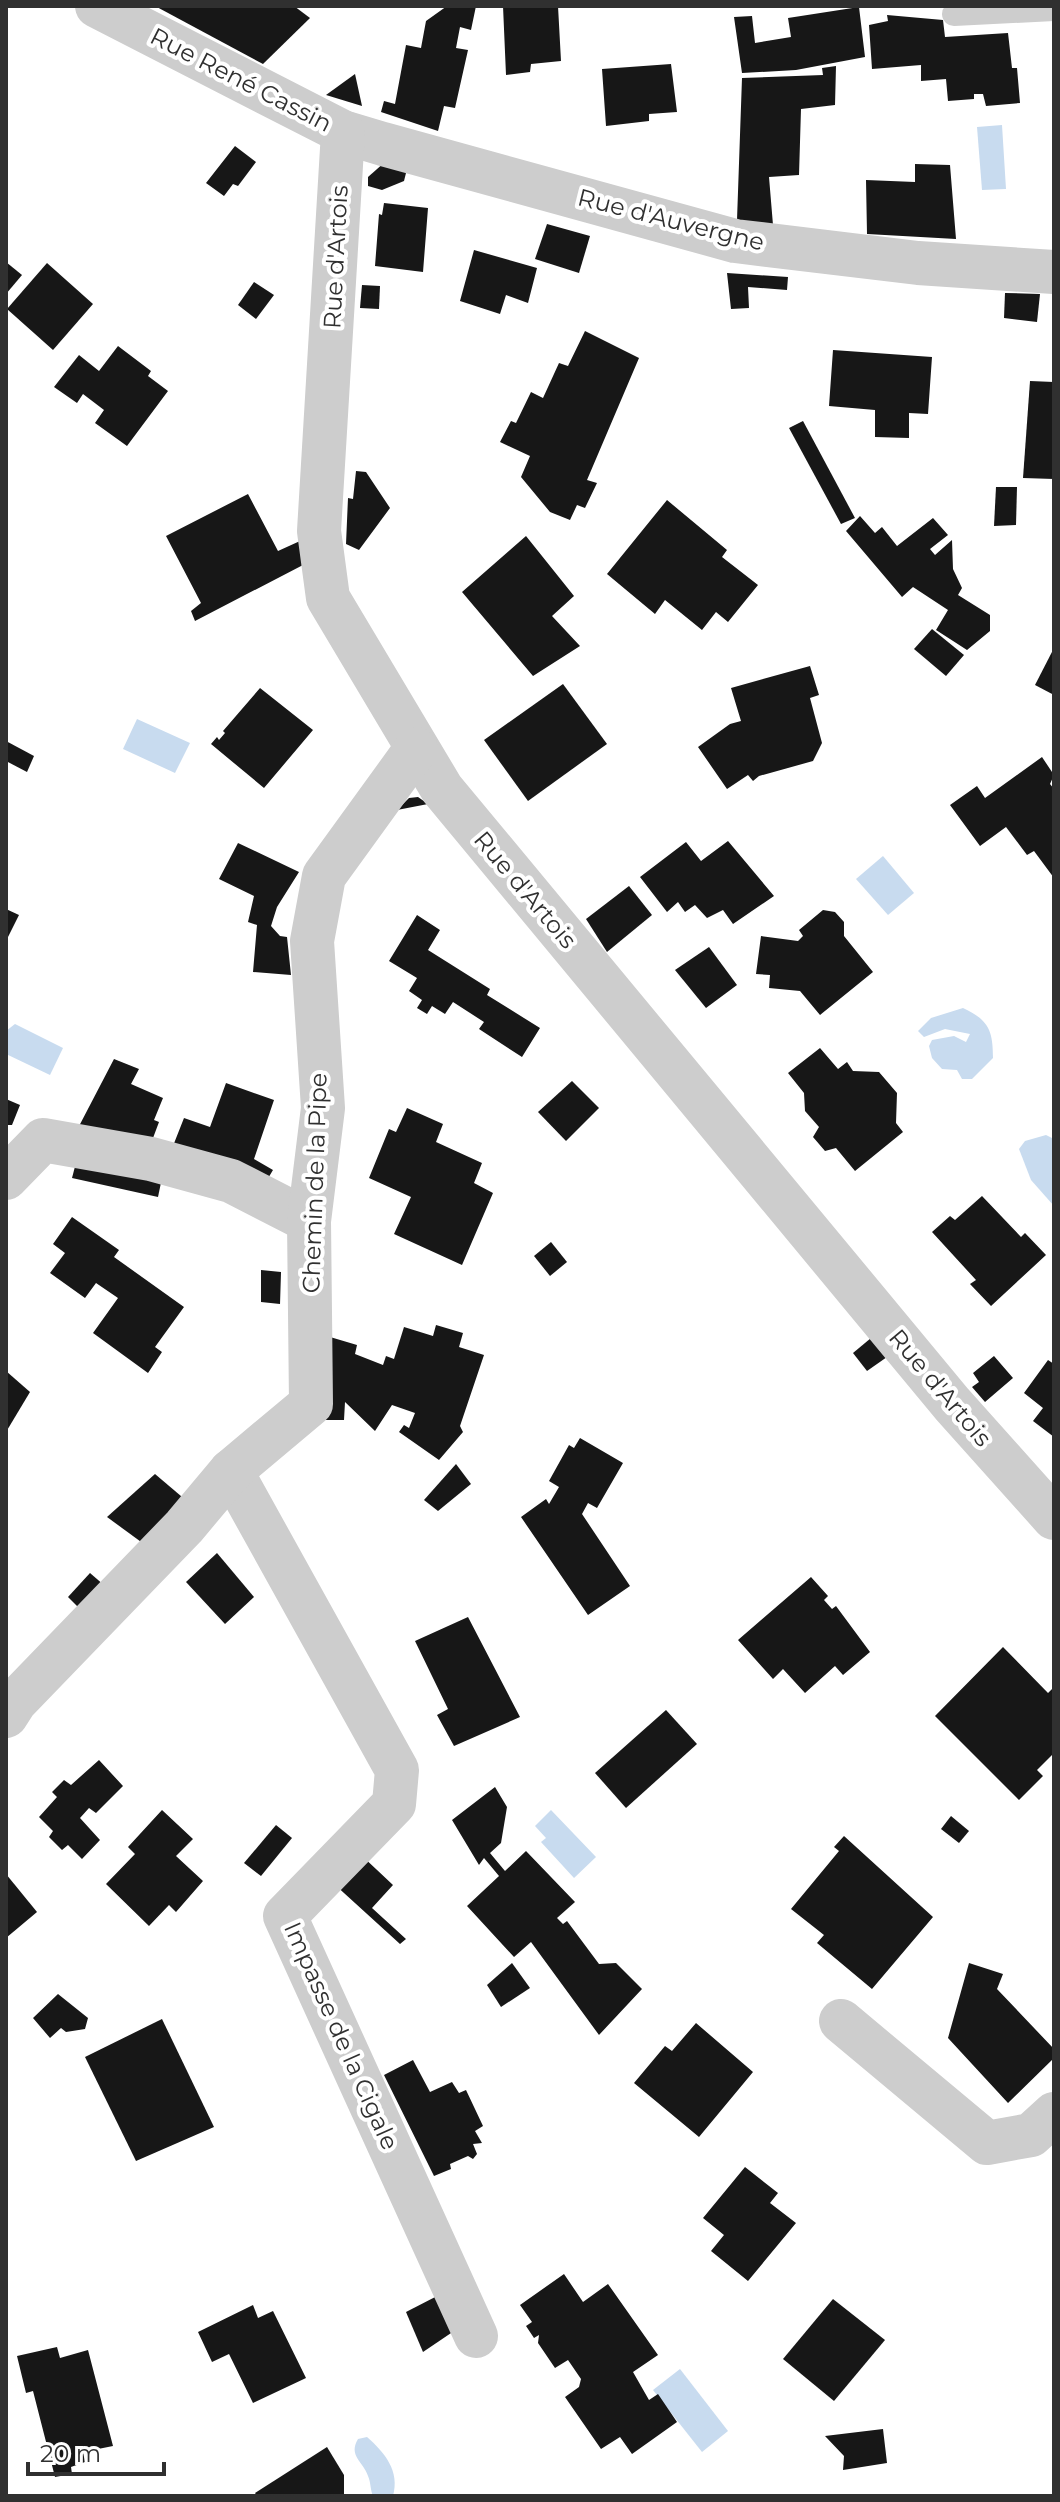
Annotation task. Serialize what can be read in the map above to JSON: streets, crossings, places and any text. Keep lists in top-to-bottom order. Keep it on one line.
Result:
{"streets":{"street":["Rue René Cassin","Rue d'Auvergne","Rue d'Artois","Chemin de la Pipe","Impasse de la Cigale"]},"crossings":[["Rue René Cassin","Rue d'Auvergne"],["Rue René Cassin","Rue d'Artois"],["Rue d'Auvergne","Rue d'Artois"],["Rue d'Artois","Chemin de la Pipe"],["Chemin de la Pipe","Impasse de la Cigale"]],"scale_bar":"20 m"}
